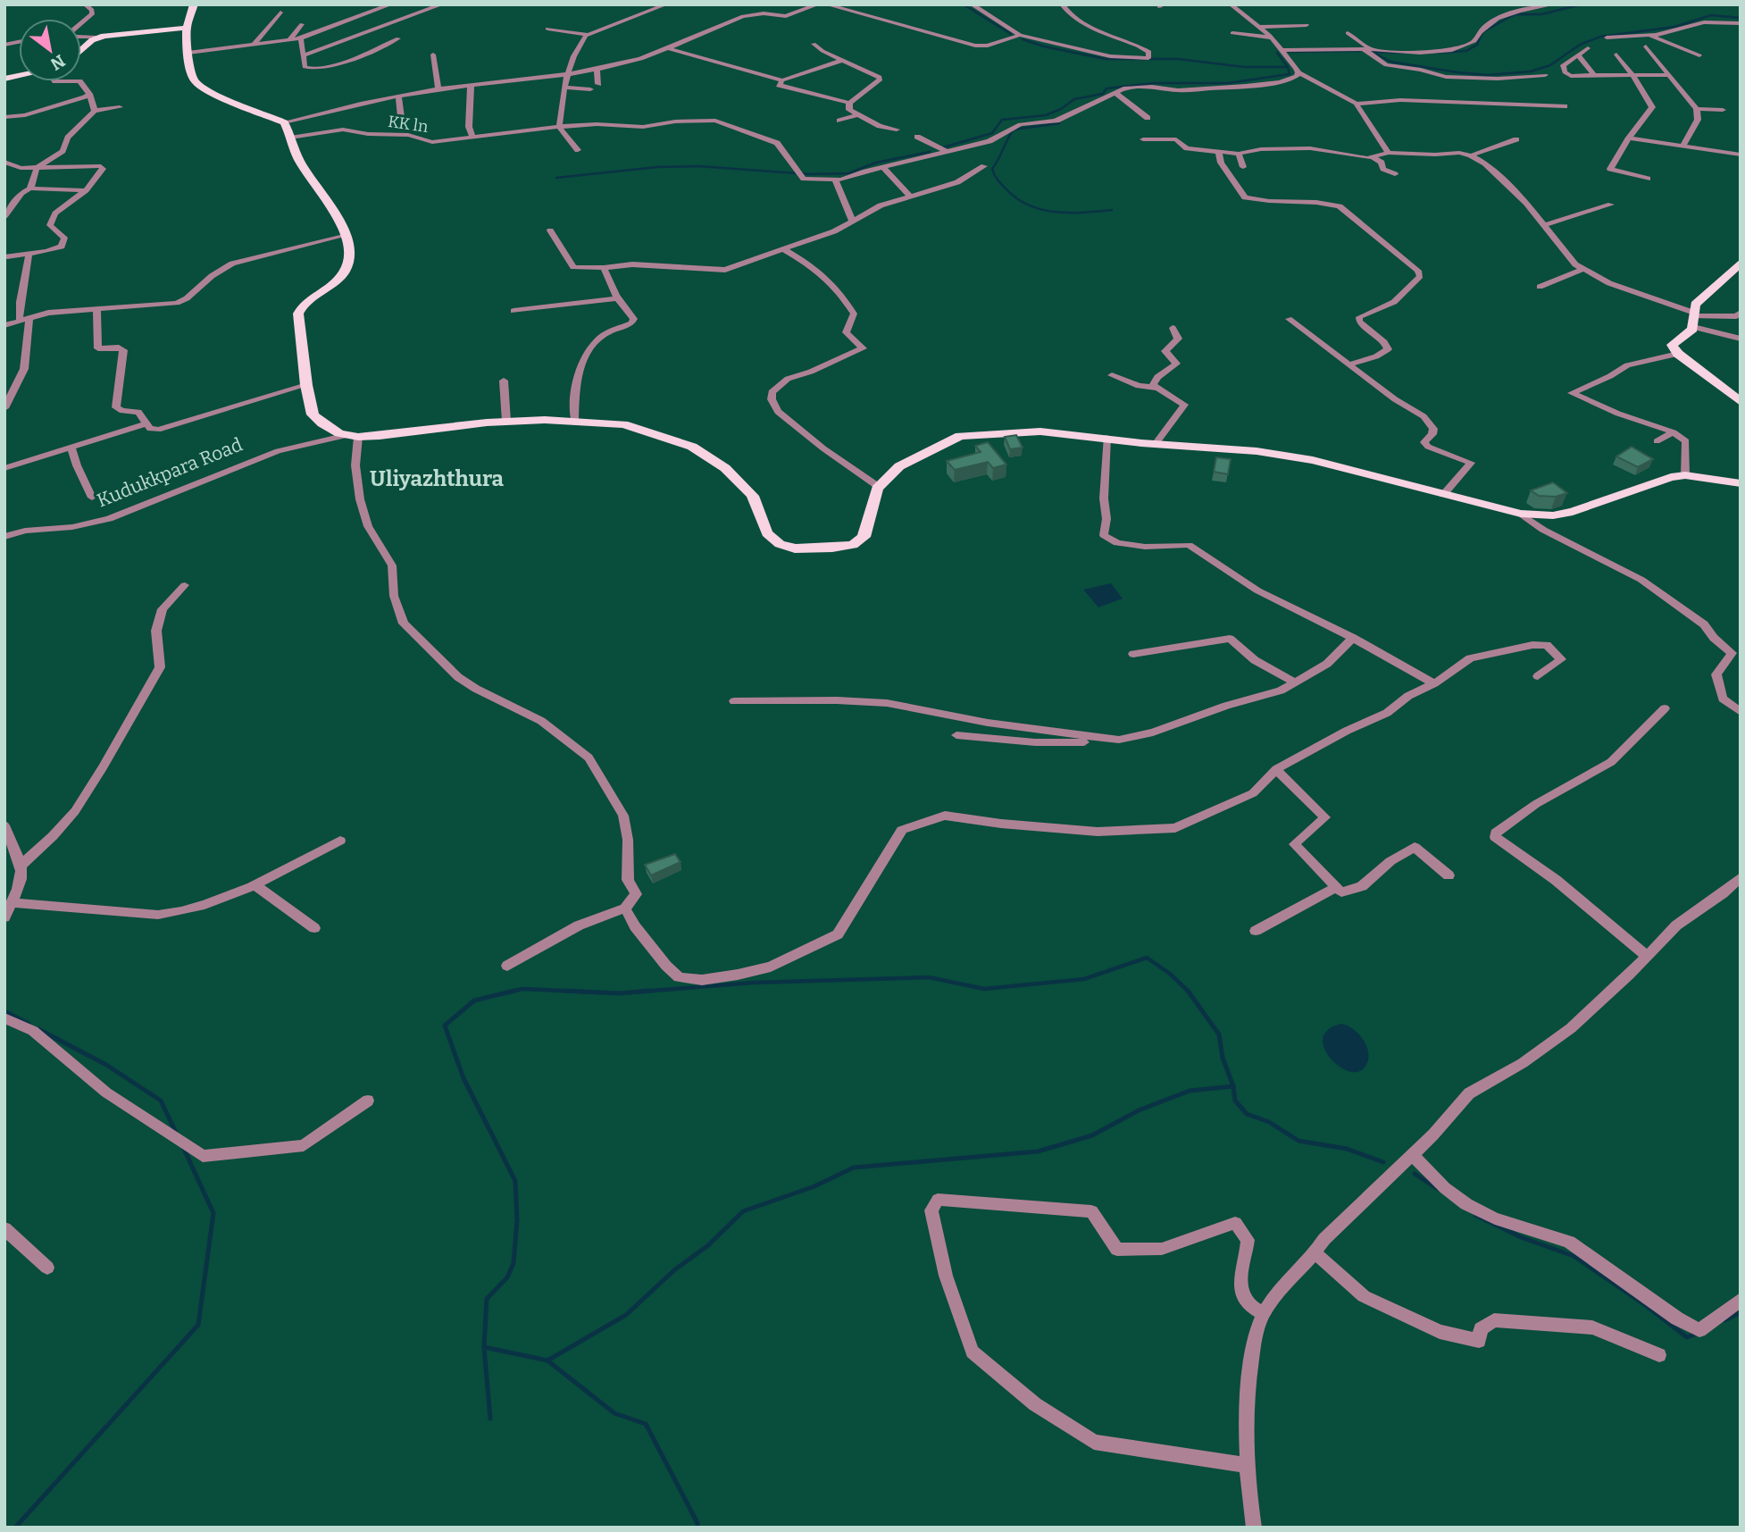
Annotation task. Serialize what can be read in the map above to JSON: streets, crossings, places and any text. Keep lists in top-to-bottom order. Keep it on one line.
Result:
{"streets":{"street":["KK ln","Kudukkpara Road"]},"districts":["Uliyazhthura"],"north":"bottom right"}
